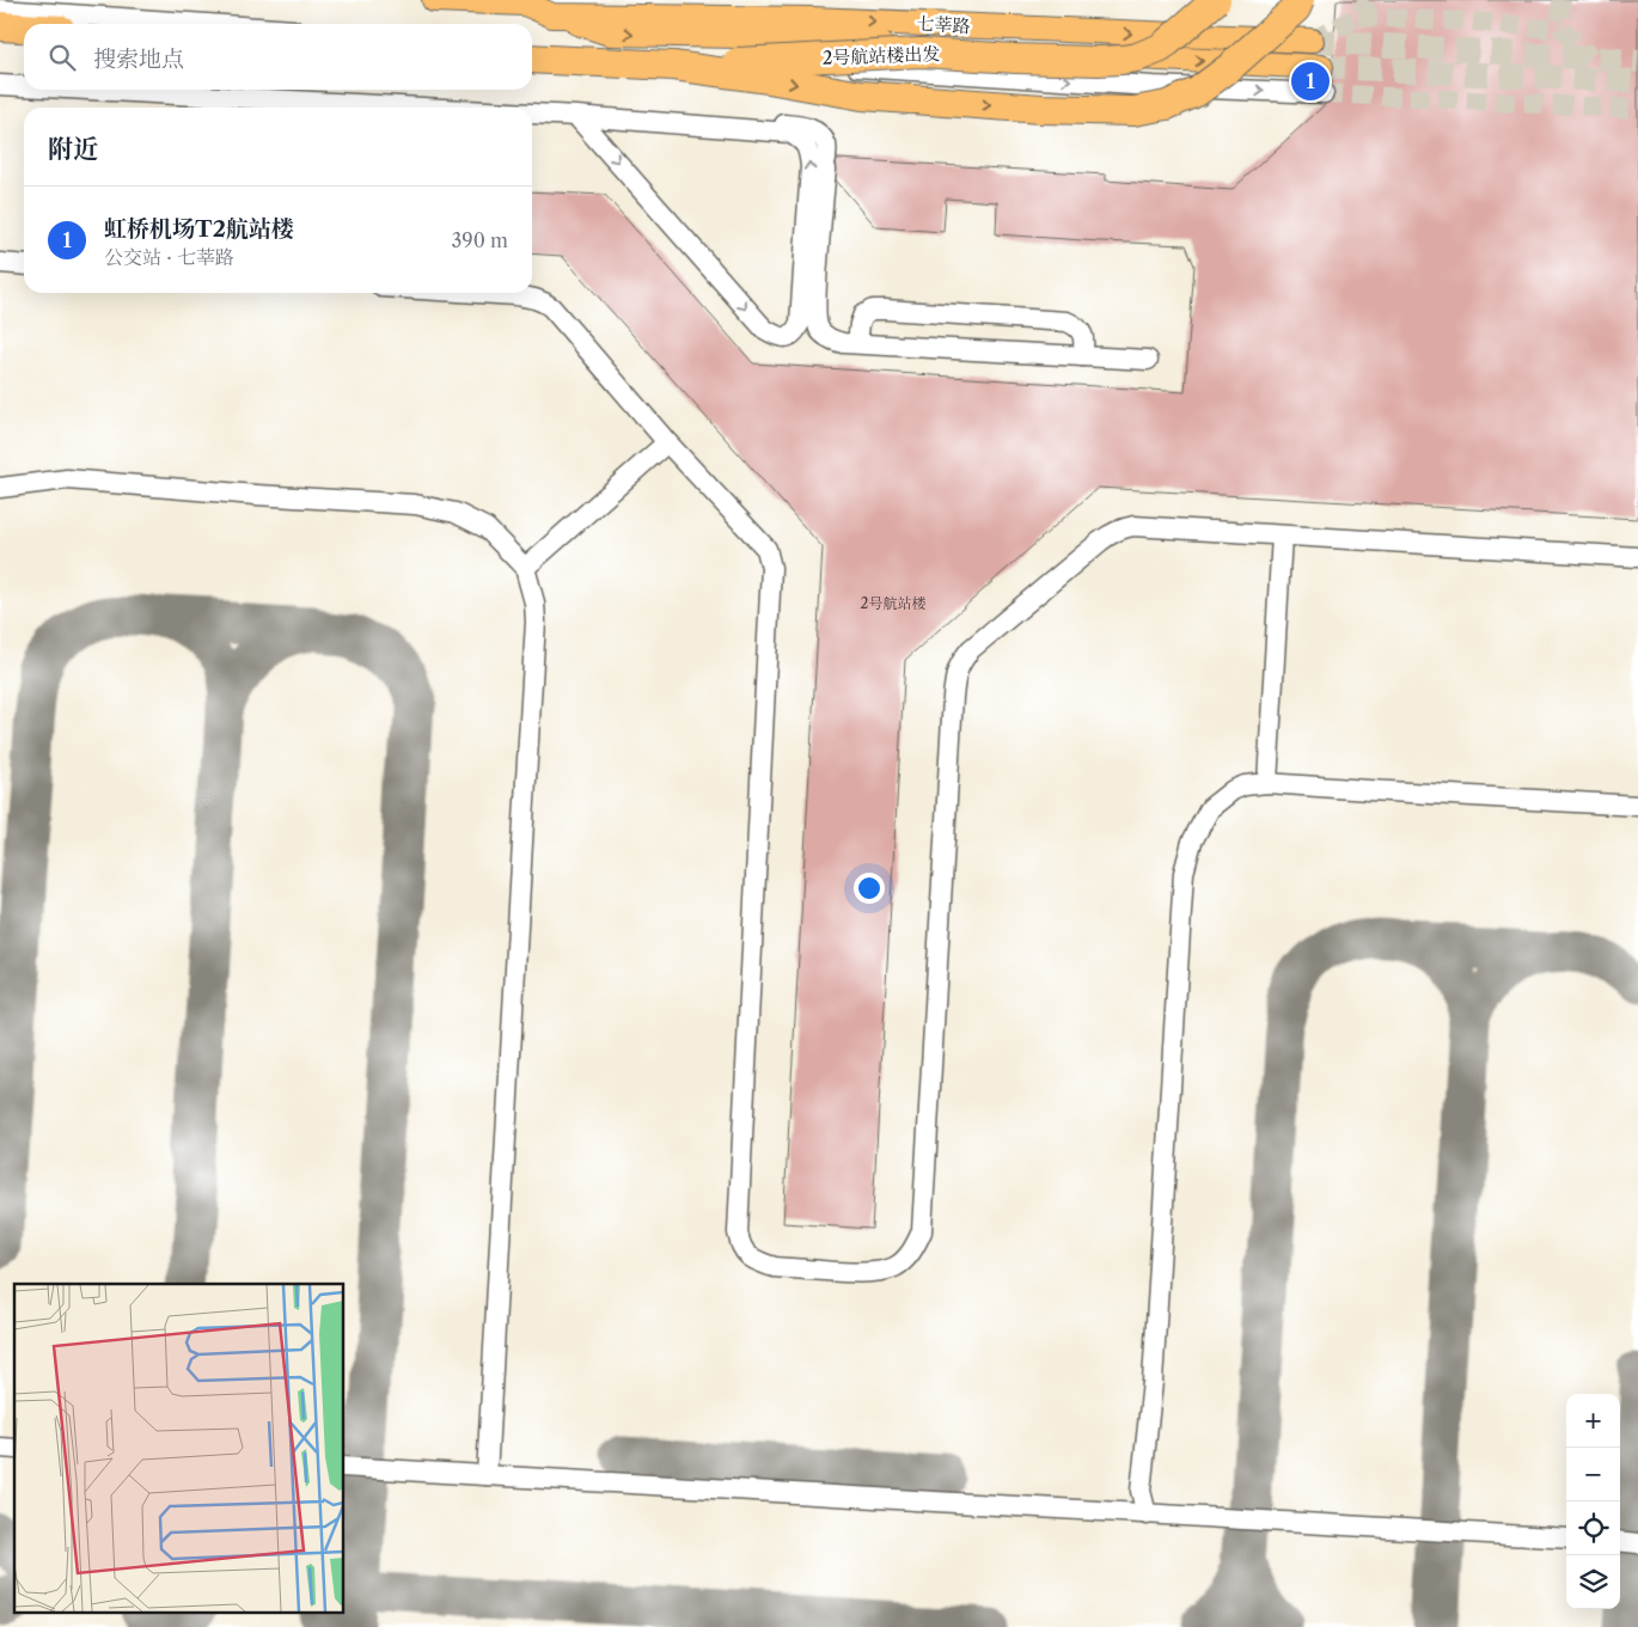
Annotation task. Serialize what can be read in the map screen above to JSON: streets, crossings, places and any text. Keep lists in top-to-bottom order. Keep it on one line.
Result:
{"streets":{"highway":["2号航站楼出发"],"main road":["七莘路"]},"house_numbers":["2号航站楼"],"page":{"search":"搜索地点","pins":"1","heading":"附近","list":[{"mark":"1","name":"虹桥机场T2航站楼","note":"公交站 · 七莘路","value":"390 m"}],"map_buttons":["+","−"]}}
